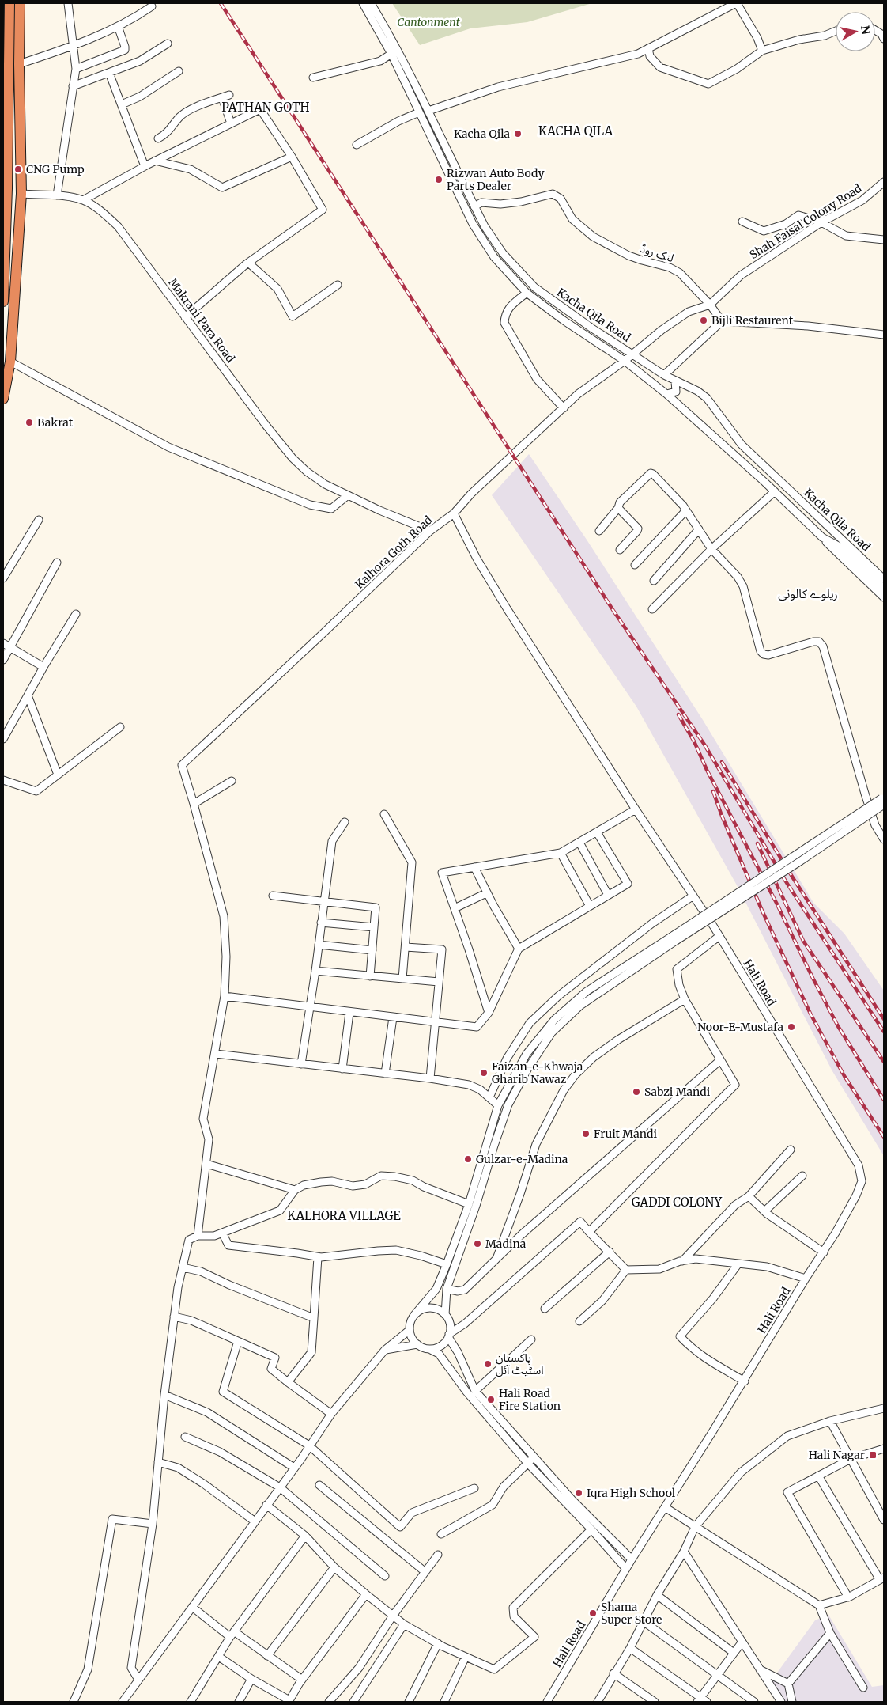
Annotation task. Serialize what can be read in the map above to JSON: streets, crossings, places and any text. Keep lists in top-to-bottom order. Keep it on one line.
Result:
{"streets":{"street":["Shah Faisal Colony Road","لنک روڈ","Kacha Qila Road","Makrani Para Road","Kalhora Goth Road","Hali Road"]},"crossings":[["Shah Faisal Colony Road","لنک روڈ"],["Shah Faisal Colony Road","Kacha Qila Road"],["Shah Faisal Colony Road","Kalhora Goth Road"],["لنک روڈ","Kacha Qila Road"],["Kacha Qila Road","Kalhora Goth Road"],["Makrani Para Road","Kalhora Goth Road"],["Kalhora Goth Road","Hali Road"]],"districts":["PATHAN GOTH","KACHA QILA","ریلوے کالونی","GADDI COLONY","KALHORA VILLAGE"],"parks":["Cantonment"],"places":{"other":["Kacha Qila","CNG Pump","Rizwan Auto Body Parts Dealer","Bijli Restaurent","Bakrat","Noor-E-Mustafa","Faizan-e-Khwaja Gharib Nawaz","Sabzi Mandi","Fruit Mandi","Gulzar-e-Madina","Madina","پاکستان اسٹیٹ آئل","Hali Road Fire Station","Iqra High School","Shama Super Store"],"transit":["Hali Nagar"]},"north":"right"}
